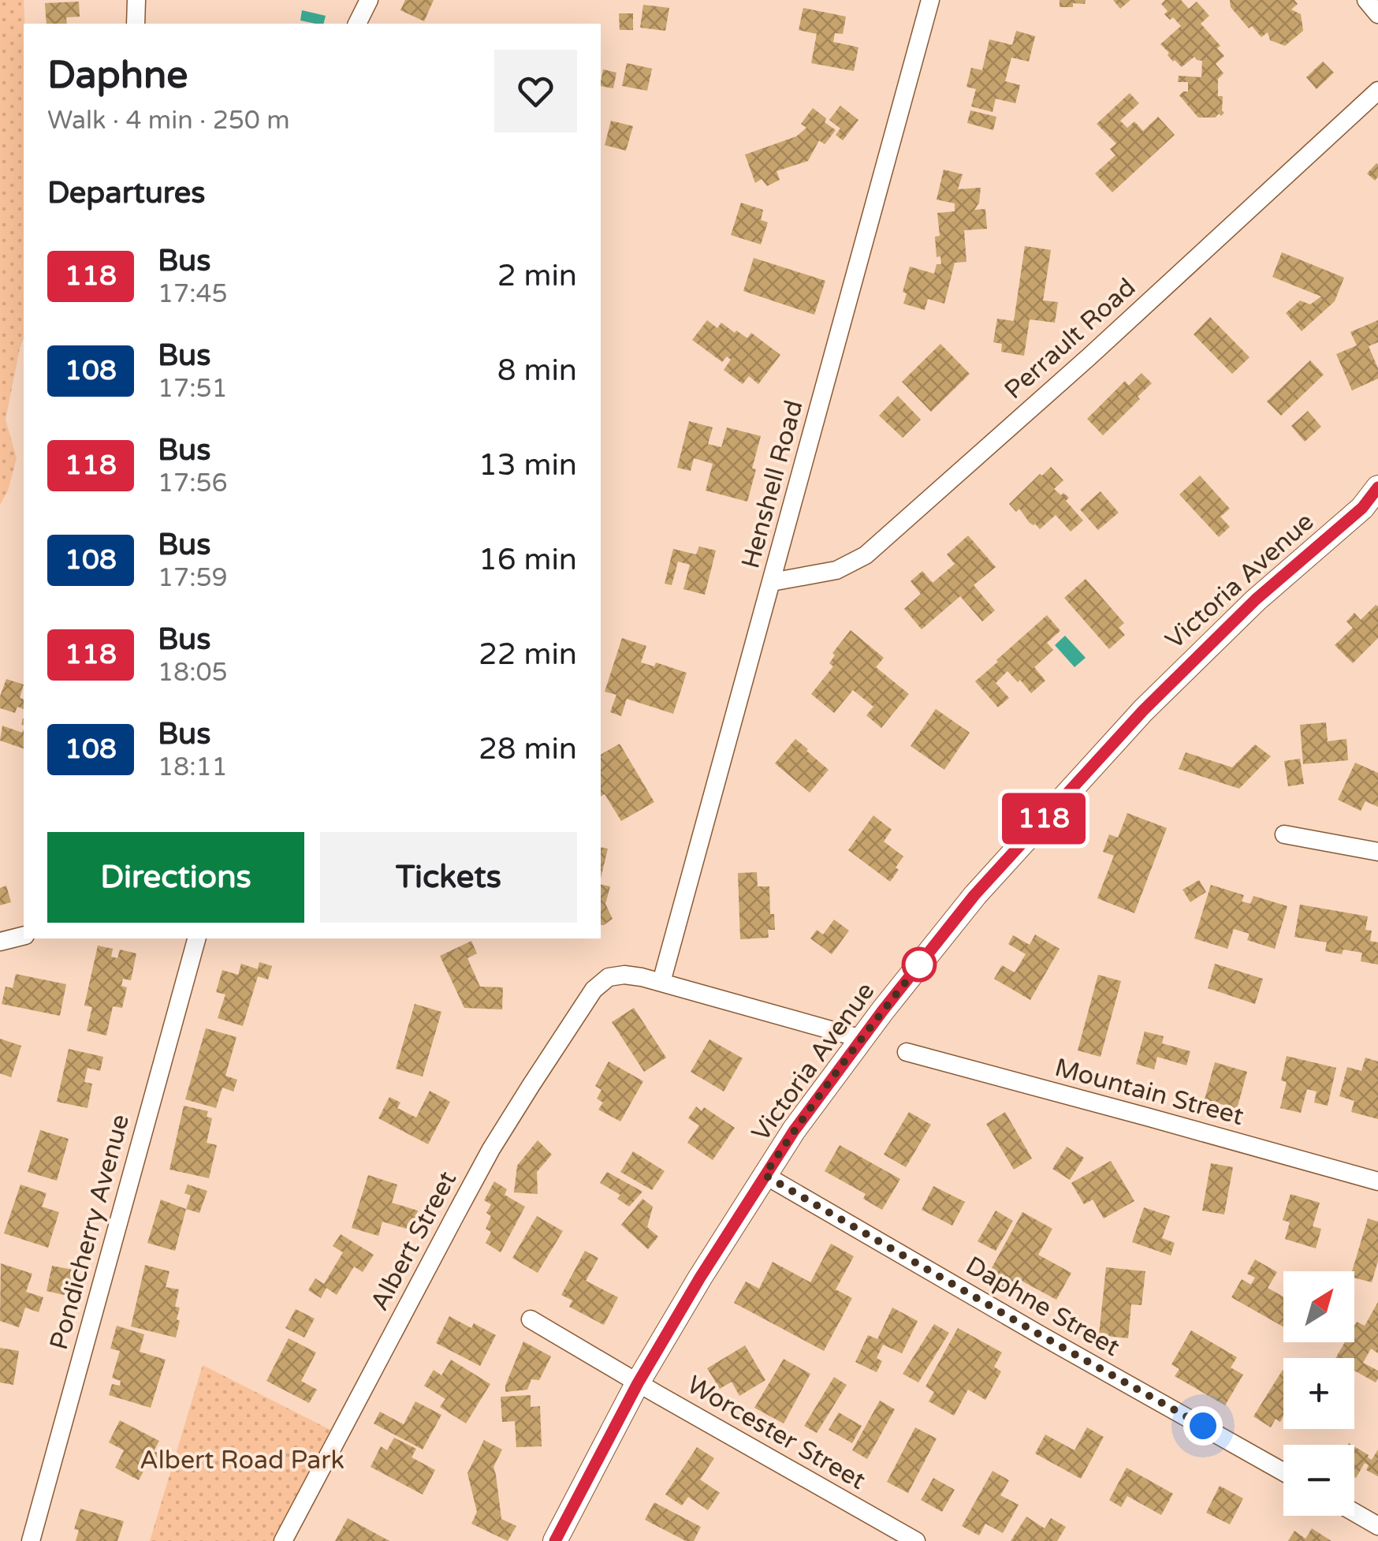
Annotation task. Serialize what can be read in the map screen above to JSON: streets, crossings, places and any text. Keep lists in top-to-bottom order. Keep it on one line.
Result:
{"streets":{"street":["Perrault Road","Henshell Road","Victoria Avenue","Mountain Street","Pondicherry Avenue","Albert Street","Daphne Street","Worcester Street"]},"crossings":[["Perrault Road","Henshell Road"],["Henshell Road","Albert Street"],["Victoria Avenue","Daphne Street"],["Victoria Avenue","Worcester Street"]],"parks":["Albert Road Park"],"lines":["bus line 118"],"north":"top right","page":{"on_map":"118","heading":[["Daphne","Walk · 4 min · 250 m"],"Departures"],"list":[{"mark":"118","name":"Bus","note":"17:45","value":"2 min"},{"mark":"108","name":"Bus","note":"17:51","value":"8 min"},{"mark":"118","name":"Bus","note":"17:56","value":"13 min"},{"mark":"108","name":"Bus","note":"17:59","value":"16 min"},{"mark":"118","name":"Bus","note":"18:05","value":"22 min"},{"mark":"108","name":"Bus","note":"18:11","value":"28 min"}],"buttons":["Directions","Tickets"],"map_buttons":["+","−"]}}
